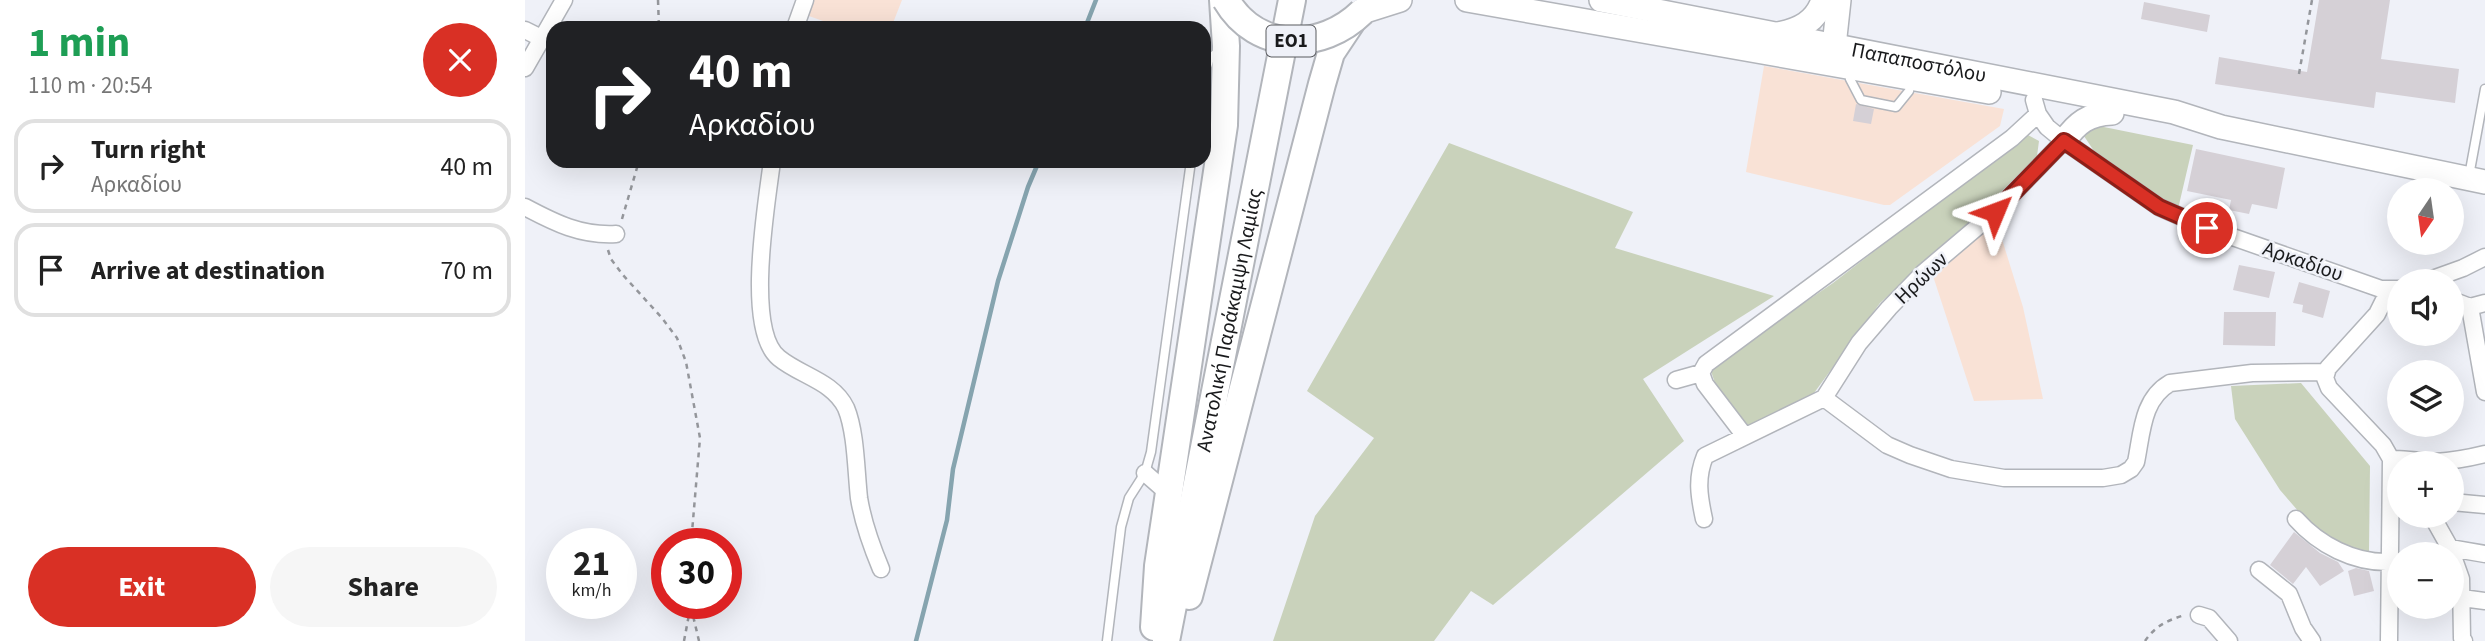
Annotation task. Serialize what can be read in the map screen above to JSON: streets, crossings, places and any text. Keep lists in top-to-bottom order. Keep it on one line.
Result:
{"streets":{"main road":["ΕΟ1","Παπαποστόλου","Ανατολική Παράκαμψη Λαμίας"],"street":["Αρκαδίου","Ηρώων"]},"crossings":[["Παπαποστόλου","Αρκαδίου"],["Αρκαδίου","Ηρώων"]],"north":"bottom","page":{"heading":["1 min","110 m · 20:54"],"turn":["40 m","Αρκαδίου"],"list":[{"name":"Turn right","note":"Αρκαδίου","value":"40 m"},{"name":"Arrive at destination","value":"70 m"}],"map_buttons":["+","−"],"speed":"21 km/h","limit":"30","buttons":["Exit","Share"]}}
